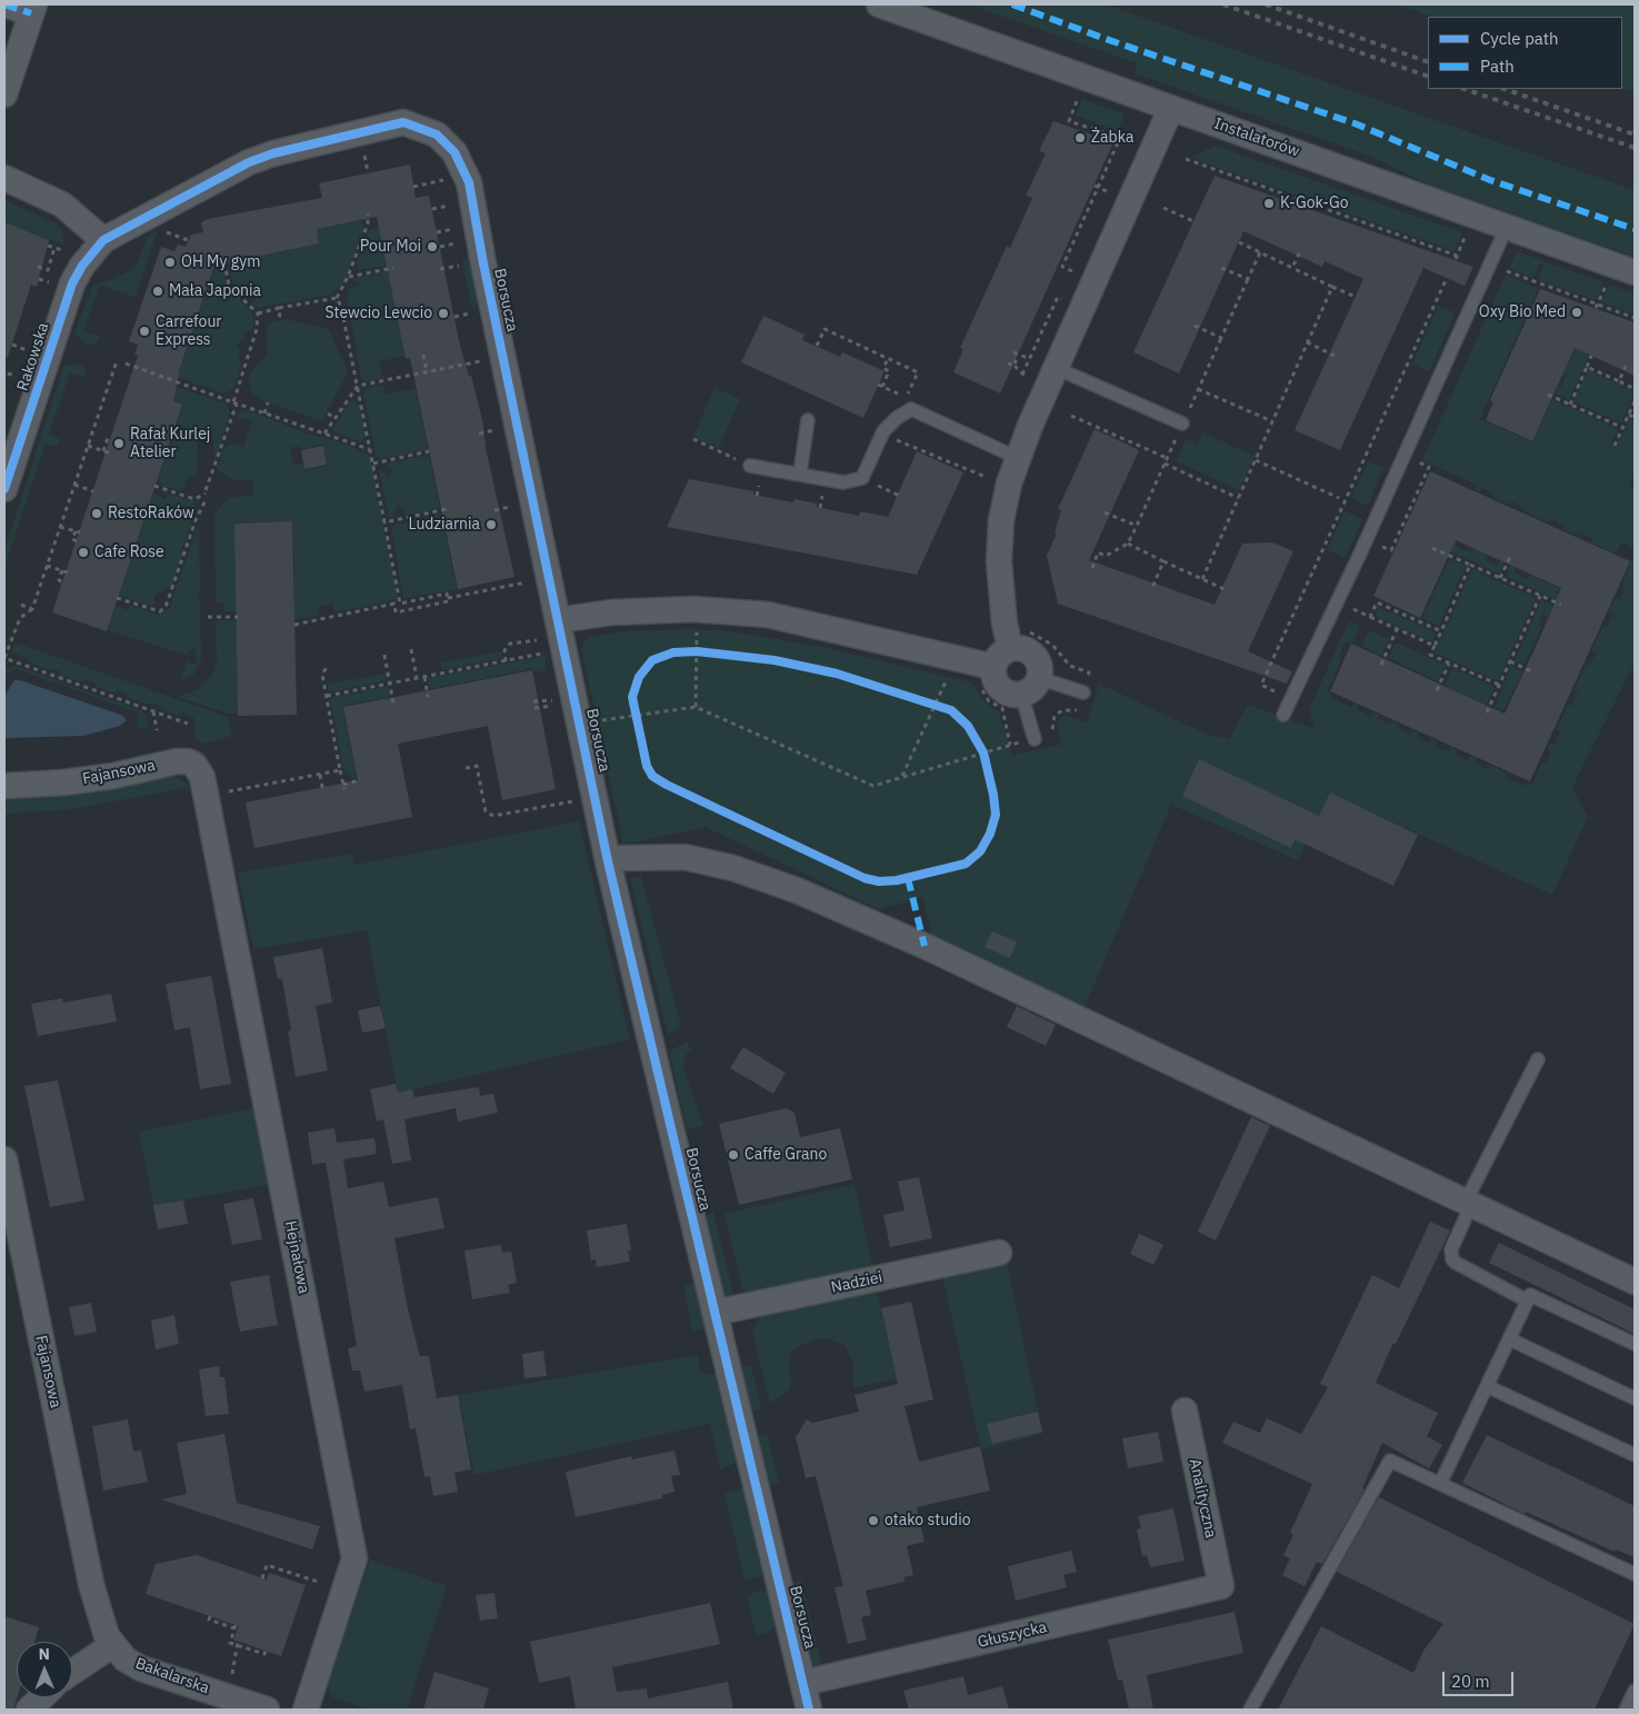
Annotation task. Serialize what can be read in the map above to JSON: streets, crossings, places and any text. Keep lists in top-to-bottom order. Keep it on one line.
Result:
{"streets":{"street":["Instalatorów","Borsucza","Rakowska","Fajansowa","Hejnałowa","Nadziei","Analityczna","Głuszycka","Bakalarska"]},"crossings":[["Borsucza","Rakowska"],["Borsucza","Nadziei"],["Borsucza","Głuszycka"],["Fajansowa","Hejnałowa"],["Fajansowa","Bakalarska"],["Analityczna","Głuszycka"]],"places":["Żabka","K-Gok-Go","Pour Moi","OH My gym","Mała Japonia","Oxy Bio Med","Stewcio Lewcio","Carrefour Express","Rafał Kurlej Atelier","RestoRaków","Ludziarnia","Cafe Rose","Caffe Grano","otako studio"],"legend":["Cycle path","Path"],"scale_bar":"20 m","north":"top"}
